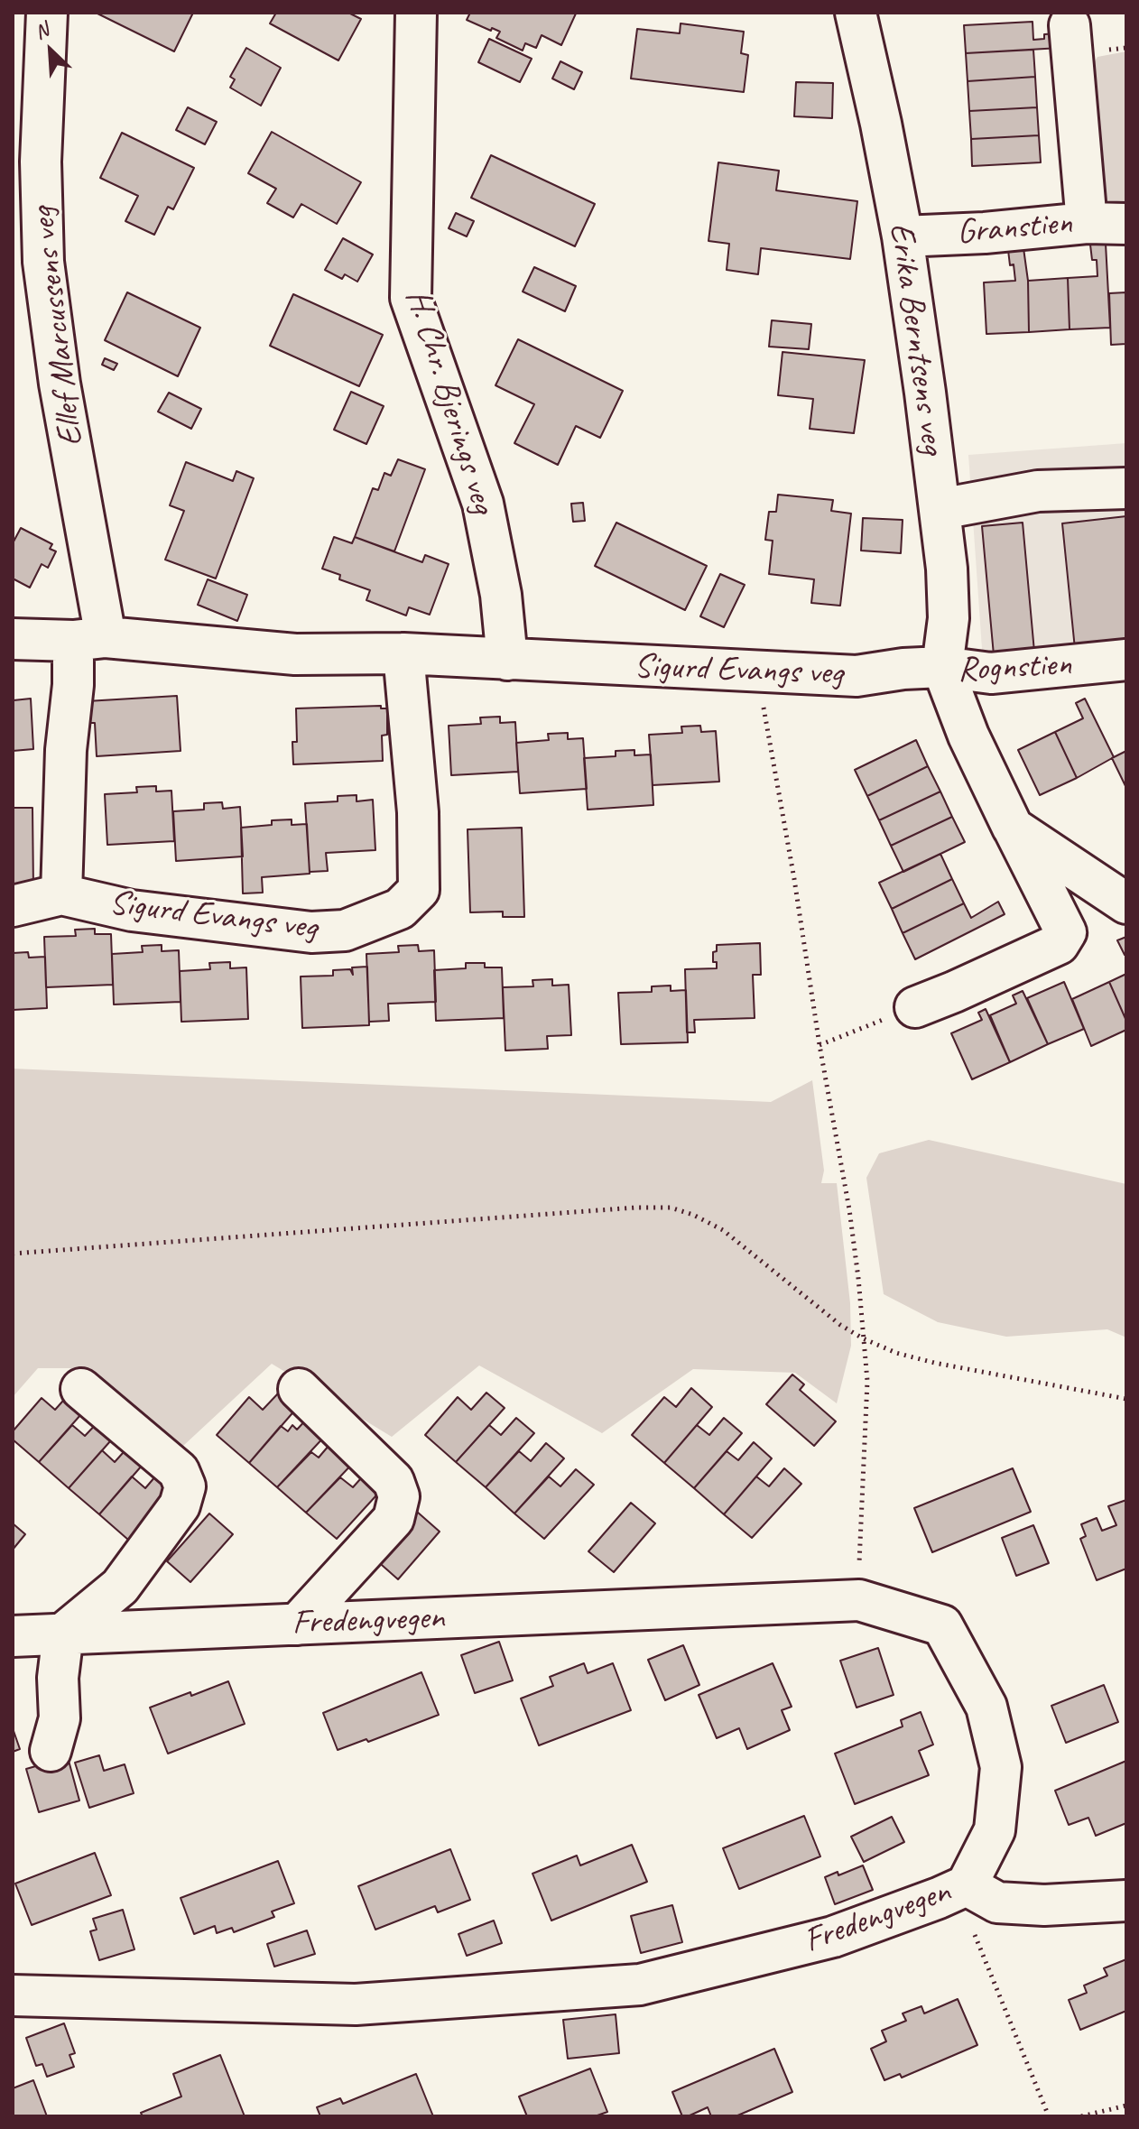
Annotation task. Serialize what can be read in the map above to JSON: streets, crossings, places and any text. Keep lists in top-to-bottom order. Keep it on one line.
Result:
{"streets":{"street":["Granstien","Ellef Marcussens veg","Erika Berntsens veg","H. Chr. Bjerings veg","Rognstien","Sigurd Evangs veg","Fredengvegen"]},"crossings":[["Granstien","Erika Berntsens veg"],["Ellef Marcussens veg","Sigurd Evangs veg"],["Erika Berntsens veg","Rognstien"],["Erika Berntsens veg","Sigurd Evangs veg"],["H. Chr. Bjerings veg","Sigurd Evangs veg"],["Rognstien","Sigurd Evangs veg"]],"north":"top left"}
